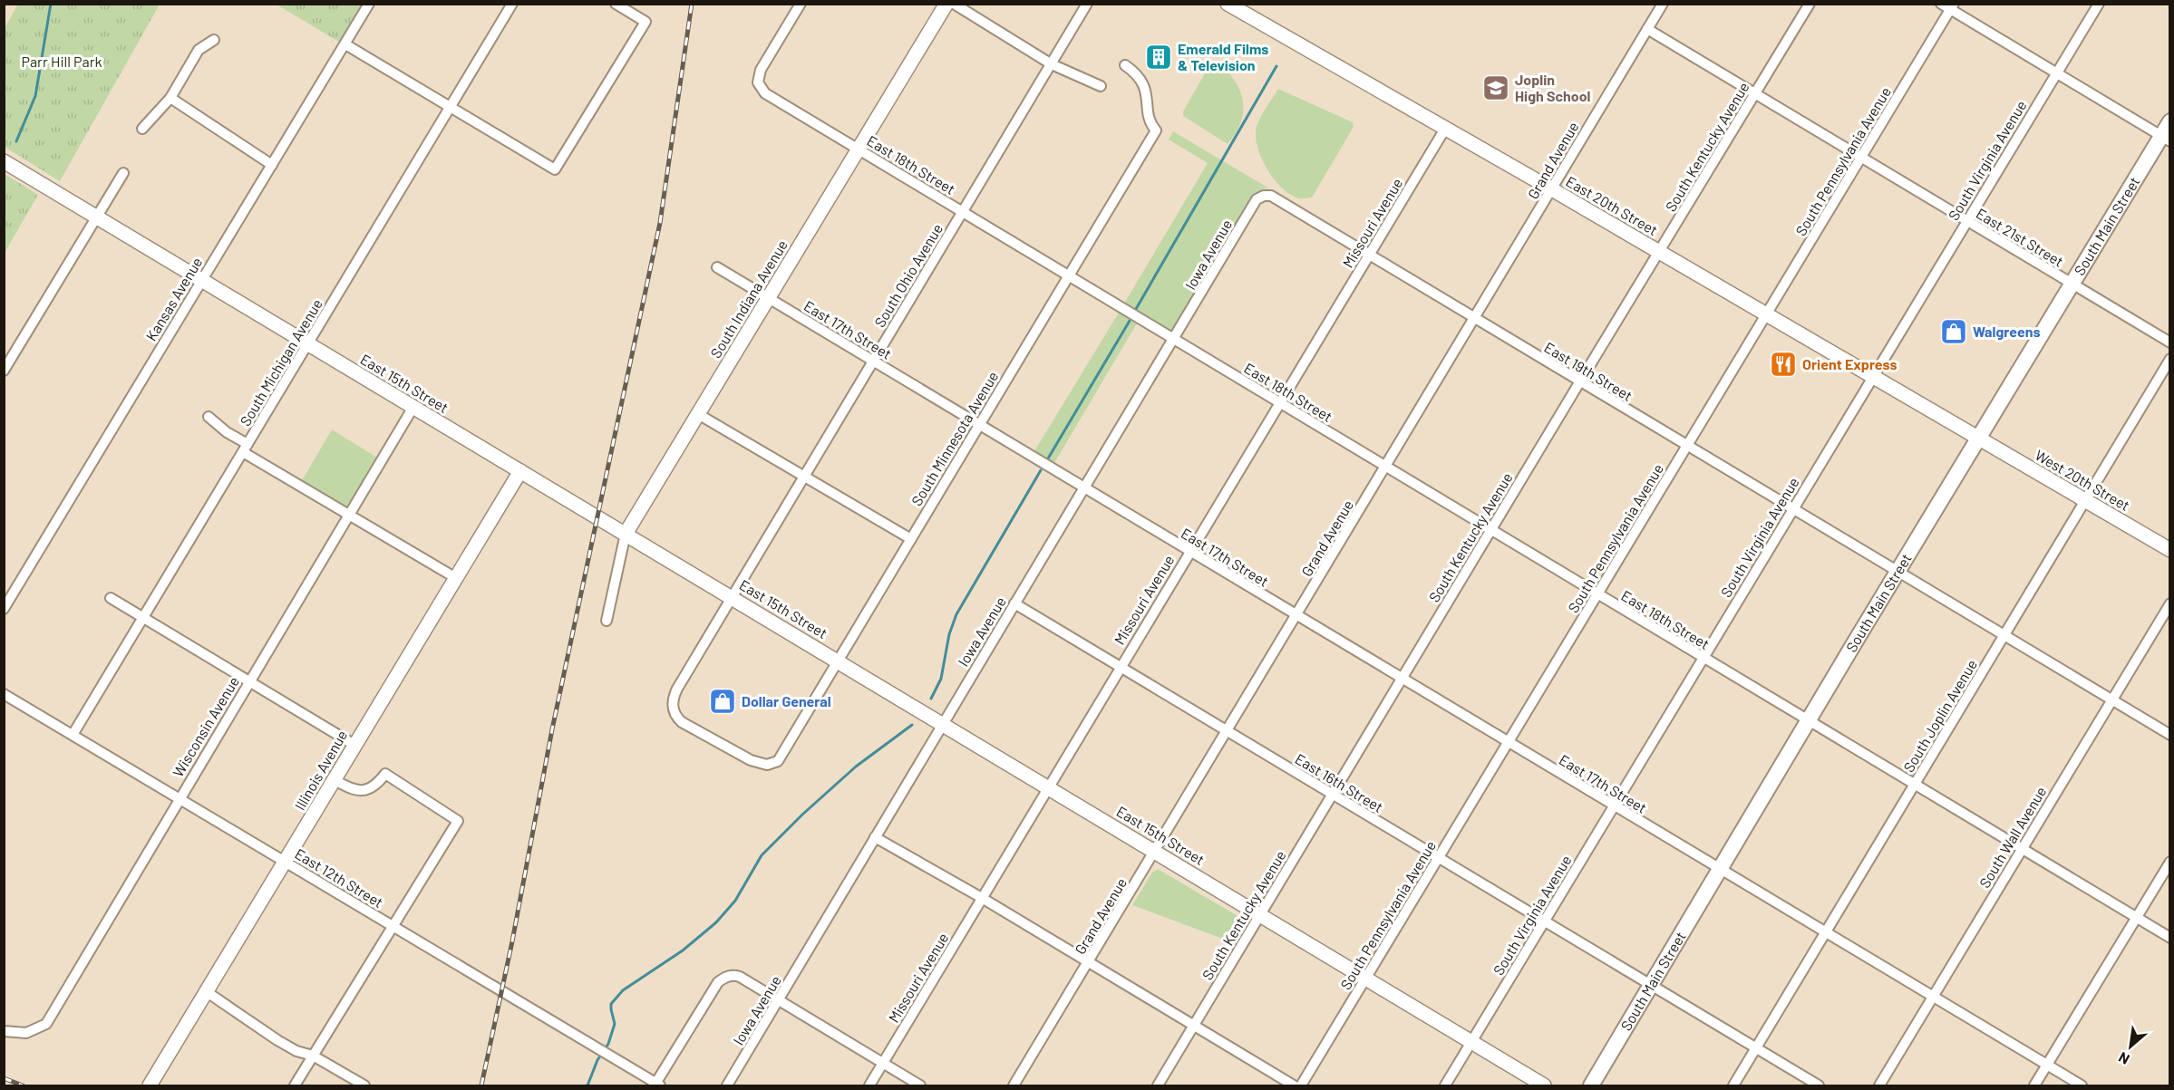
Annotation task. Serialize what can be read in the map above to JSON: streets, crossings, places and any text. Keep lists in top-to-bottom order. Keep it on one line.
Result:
{"streets":{"main road":["East 20th Street","South Main Street","South Indiana Avenue","East 15th Street","West 20th Street","Illinois Avenue"],"street":["South Kentucky Avenue","Grand Avenue","South Virginia Avenue","South Pennsylvania Avenue","East 18th Street","Missouri Avenue","East 21st Street","Iowa Avenue","South Ohio Avenue","Kansas Avenue","East 17th Street","South Michigan Avenue","East 19th Street","South Minnesota Avenue","South Joplin Avenue","Wisconsin Avenue","East 16th Street","South Wall Avenue","East 12th Street"]},"crossings":[["South Kentucky Avenue","East 18th Street"],["South Kentucky Avenue","East 20th Street"],["South Kentucky Avenue","East 21st Street"],["South Kentucky Avenue","East 17th Street"],["South Kentucky Avenue","East 19th Street"],["South Kentucky Avenue","East 15th Street"],["South Kentucky Avenue","East 16th Street"],["Grand Avenue","East 18th Street"],["Grand Avenue","East 20th Street"],["Grand Avenue","East 21st Street"],["Grand Avenue","East 17th Street"],["Grand Avenue","East 19th Street"],["Grand Avenue","East 15th Street"],["Grand Avenue","East 16th Street"],["South Virginia Avenue","East 18th Street"],["South Virginia Avenue","East 20th Street"],["South Virginia Avenue","East 21st Street"],["South Virginia Avenue","East 17th Street"],["South Virginia Avenue","East 19th Street"],["South Virginia Avenue","East 15th Street"],["South Virginia Avenue","East 16th Street"],["South Pennsylvania Avenue","East 18th Street"],["South Pennsylvania Avenue","East 20th Street"],["South Pennsylvania Avenue","East 21st Street"],["South Pennsylvania Avenue","East 17th Street"],["South Pennsylvania Avenue","East 19th Street"],["South Pennsylvania Avenue","East 15th Street"],["South Pennsylvania Avenue","East 16th Street"],["East 18th Street","Missouri Avenue"],["East 18th Street","South Main Street"],["East 18th Street","Iowa Avenue"],["East 18th Street","South Ohio Avenue"],["East 18th Street","South Indiana Avenue"],["East 18th Street","South Minnesota Avenue"],["East 18th Street","South Joplin Avenue"],["East 18th Street","South Wall Avenue"],["East 20th Street","Missouri Avenue"],["East 20th Street","South Main Street"],["East 20th Street","West 20th Street"],["Missouri Avenue","East 17th Street"],["Missouri Avenue","East 19th Street"],["Missouri Avenue","East 15th Street"],["Missouri Avenue","East 16th Street"],["South Main Street","East 21st Street"],["South Main Street","East 17th Street"],["South Main Street","East 19th Street"],["South Main Street","West 20th Street"],["South Main Street","East 16th Street"],["Iowa Avenue","East 17th Street"],["Iowa Avenue","East 19th Street"],["Iowa Avenue","East 15th Street"],["Iowa Avenue","East 16th Street"],["South Ohio Avenue","East 17th Street"],["South Ohio Avenue","East 15th Street"],["South Ohio Avenue","South Minnesota Avenue"],["Kansas Avenue","East 15th Street"],["South Indiana Avenue","East 17th Street"],["South Indiana Avenue","East 15th Street"],["East 17th Street","South Minnesota Avenue"],["East 17th Street","South Joplin Avenue"],["East 17th Street","South Wall Avenue"],["South Michigan Avenue","East 15th Street"],["South Michigan Avenue","East 12th Street"],["East 19th Street","South Joplin Avenue"],["East 19th Street","South Wall Avenue"],["East 15th Street","South Minnesota Avenue"],["East 15th Street","Wisconsin Avenue"],["East 15th Street","Illinois Avenue"],["West 20th Street","South Joplin Avenue"],["South Joplin Avenue","East 16th Street"],["Wisconsin Avenue","East 12th Street"],["Illinois Avenue","East 12th Street"]],"parks":["Parr Hill Park"],"places":{"building":["Emerald Films & Television"],"school or university":["Joplin High School"],"shop":["Walgreens","Dollar General"],"restaurant":["Orient Express"]},"north":"bottom left"}
